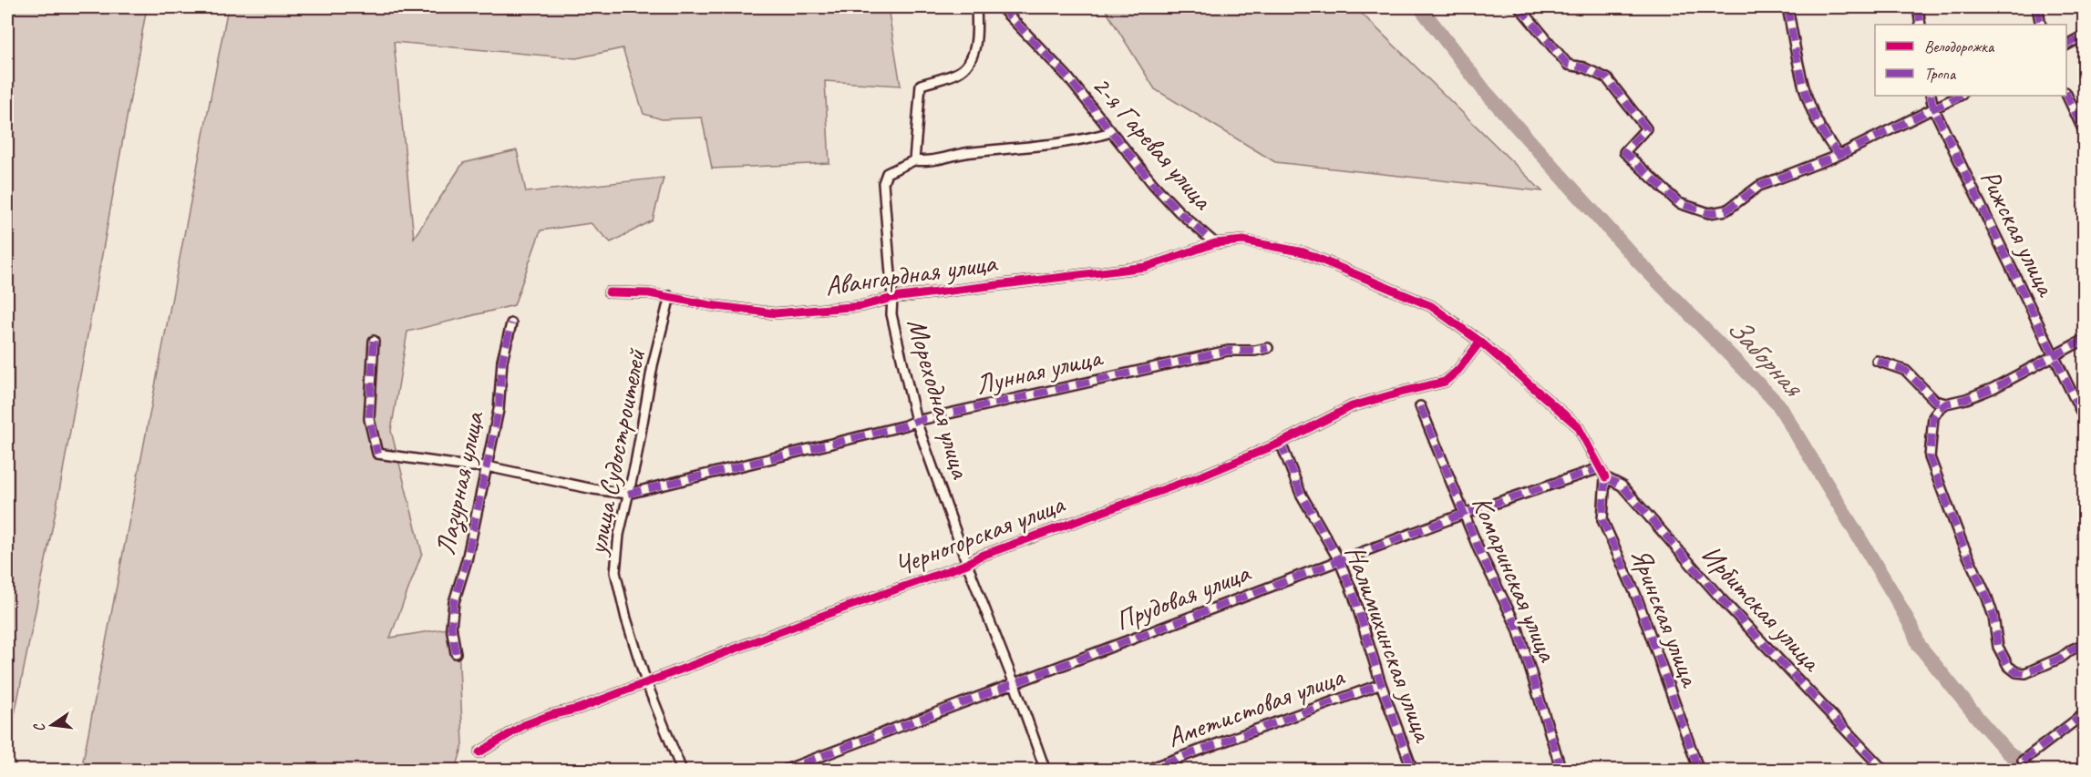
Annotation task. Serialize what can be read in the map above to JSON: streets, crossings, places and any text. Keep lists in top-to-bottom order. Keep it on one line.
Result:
{"streets":{"street":["2-я Гаревая улица","Рижская улица","Авангардная улица","Лунная улица","Мореходная улица","улица Судостроителей","Лазурная улица","Черногорская улица","Комаринская улица","Прудовая улица","Ирбитская улица","Яринская улица","Налимихинская улица","Аметистовая улица"]},"crossings":[["2-я Гаревая улица","Авангардная улица"],["2-я Гаревая улица","Черногорская улица"],["2-я Гаревая улица","Прудовая улица"],["2-я Гаревая улица","Ирбитская улица"],["2-я Гаревая улица","Яринская улица"],["Авангардная улица","Мореходная улица"],["Авангардная улица","улица Судостроителей"],["Лунная улица","Мореходная улица"],["Лунная улица","улица Судостроителей"],["Мореходная улица","Черногорская улица"],["Мореходная улица","Прудовая улица"],["улица Судостроителей","Черногорская улица"],["Черногорская улица","Налимихинская улица"],["Комаринская улица","Прудовая улица"],["Прудовая улица","Налимихинская улица"],["Ирбитская улица","Яринская улица"],["Налимихинская улица","Аметистовая улица"]],"water":["Заборная"],"legend":["Велодорожка","Тропа"],"north":"left"}
